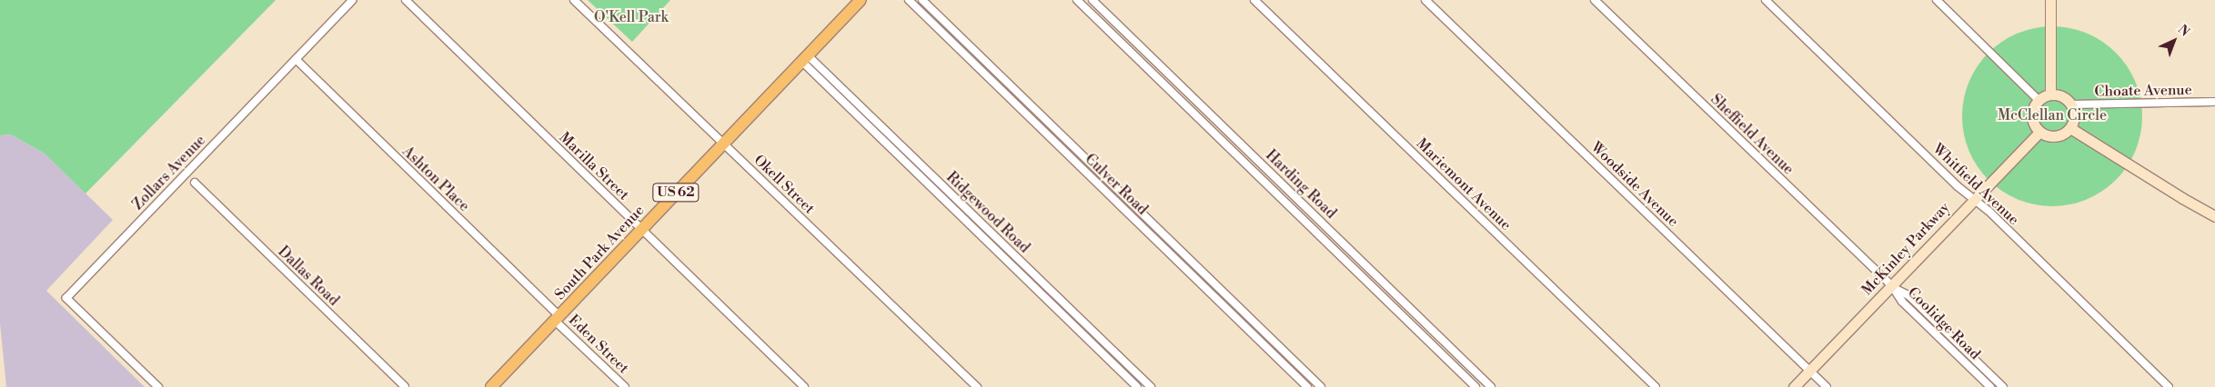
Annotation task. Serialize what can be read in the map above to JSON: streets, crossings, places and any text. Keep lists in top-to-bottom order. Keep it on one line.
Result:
{"streets":{"main road":["US 62","South Park Avenue"],"street":["Choate Avenue","Sheffield Avenue","Marilla Street","Zollars Avenue","Ashton Place","Okell Street","Culver Road","Harding Road","Mariemont Avenue","Woodside Avenue","Whitfield Avenue","Ridgewood Road","McKinley Parkway","Dallas Road","Coolidge Road","Eden Street"]},"crossings":[["Choate Avenue","McKinley Parkway"],["Sheffield Avenue","McKinley Parkway"],["Sheffield Avenue","Coolidge Road"],["Marilla Street","South Park Avenue"],["Zollars Avenue","Ashton Place"],["Ashton Place","South Park Avenue"],["Ashton Place","Eden Street"],["Okell Street","South Park Avenue"],["Woodside Avenue","McKinley Parkway"],["Whitfield Avenue","McKinley Parkway"],["Ridgewood Road","South Park Avenue"],["McKinley Parkway","Coolidge Road"],["South Park Avenue","Eden Street"]],"parks":["O'Kell Park","McClellan Circle"],"north":"top right"}
